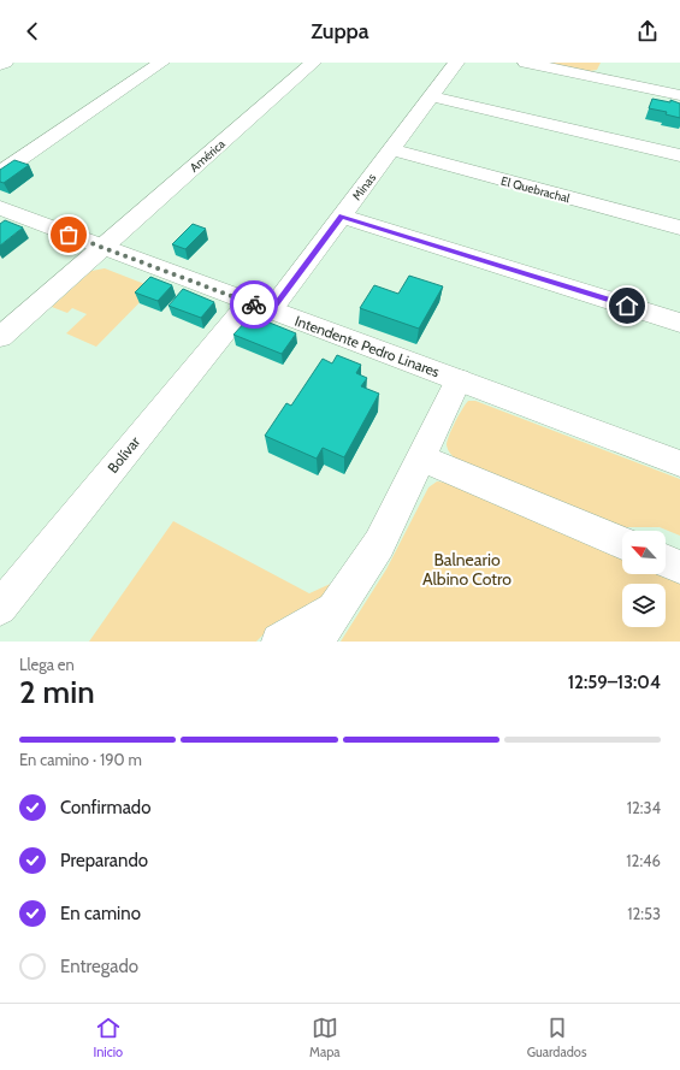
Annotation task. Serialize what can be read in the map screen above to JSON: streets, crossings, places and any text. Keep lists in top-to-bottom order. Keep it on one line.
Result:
{"streets":{"street":["América","Minas","El Quebrachal","Intendente Pedro Linares","Bolívar"]},"crossings":[["América","Intendente Pedro Linares"],["Minas","El Quebrachal"],["Minas","Intendente Pedro Linares"],["Minas","Bolívar"],["Intendente Pedro Linares","Bolívar"]],"parks":["Balneario Albino Cotro"],"north":"top left","page":{"header":"Zuppa","heading":["2 min","Llega en","12:59–13:04"],"bar":"En camino · 190 m","list":[["Confirmado","12:34"],["Preparando","12:46"],["En camino","12:53"],"Entregado"],"tabs":["Inicio","Mapa","Guardados"]}}
